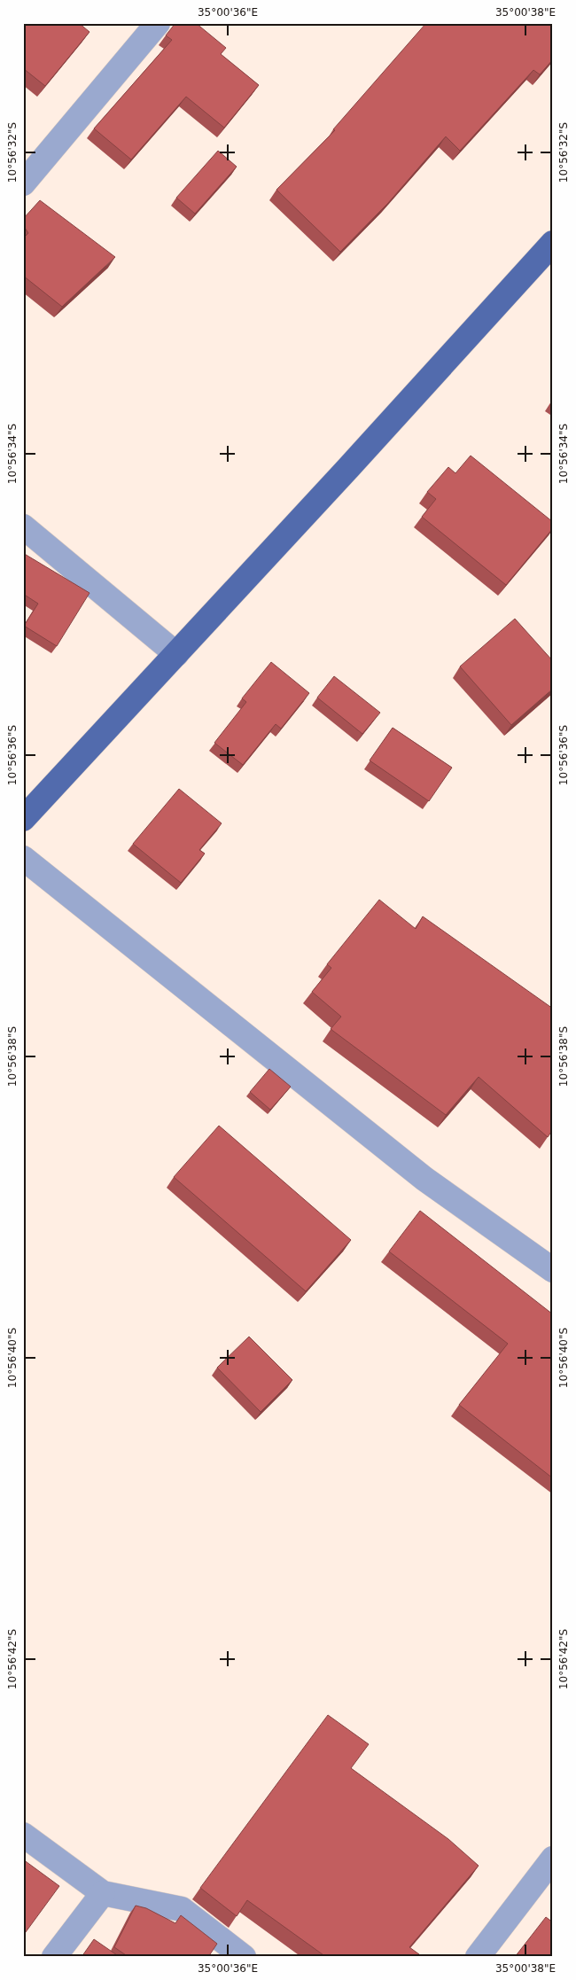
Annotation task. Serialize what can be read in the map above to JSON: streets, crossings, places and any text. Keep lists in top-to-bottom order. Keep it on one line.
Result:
{"coordinates":["35°00'36\"E","35°00'38\"E","10°56'32\"S","10°56'34\"S","10°56'36\"S","10°56'38\"S","10°56'40\"S","10°56'42\"S"]}
